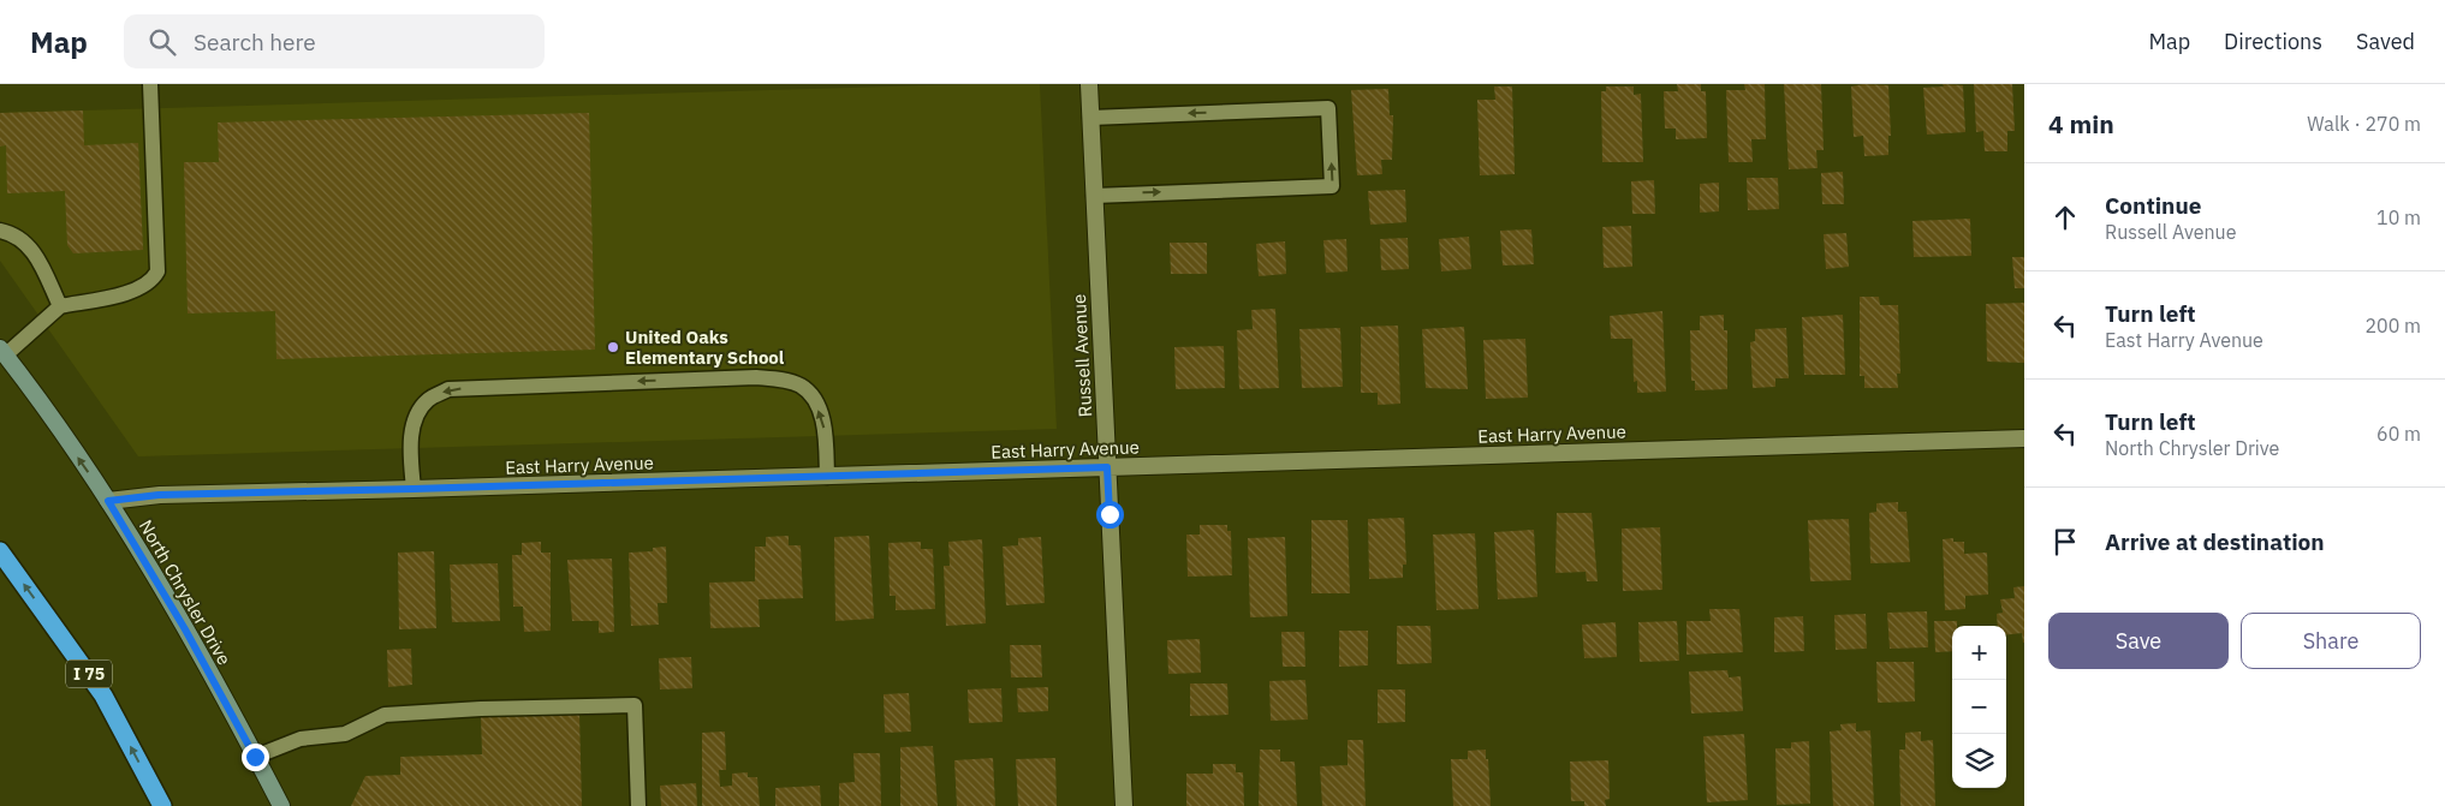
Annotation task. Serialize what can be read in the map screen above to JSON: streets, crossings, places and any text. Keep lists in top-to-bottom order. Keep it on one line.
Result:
{"streets":{"highway":["I 75"],"main road":["North Chrysler Drive"],"street":["Russell Avenue","East Harry Avenue"]},"crossings":[["Russell Avenue","East Harry Avenue"],["East Harry Avenue","North Chrysler Drive"]],"places":["United Oaks Elementary School"],"page":{"header":"Map","search":"Search here","nav":["Map","Directions","Saved"],"heading":["4 min","Walk · 270 m"],"list":[["Continue","Russell Avenue","10 m"],["Turn left","East Harry Avenue","200 m"],["Turn left","North Chrysler Drive","60 m"],"Arrive at destination"],"buttons":["Save","Share"],"map_buttons":["+","−"]}}
